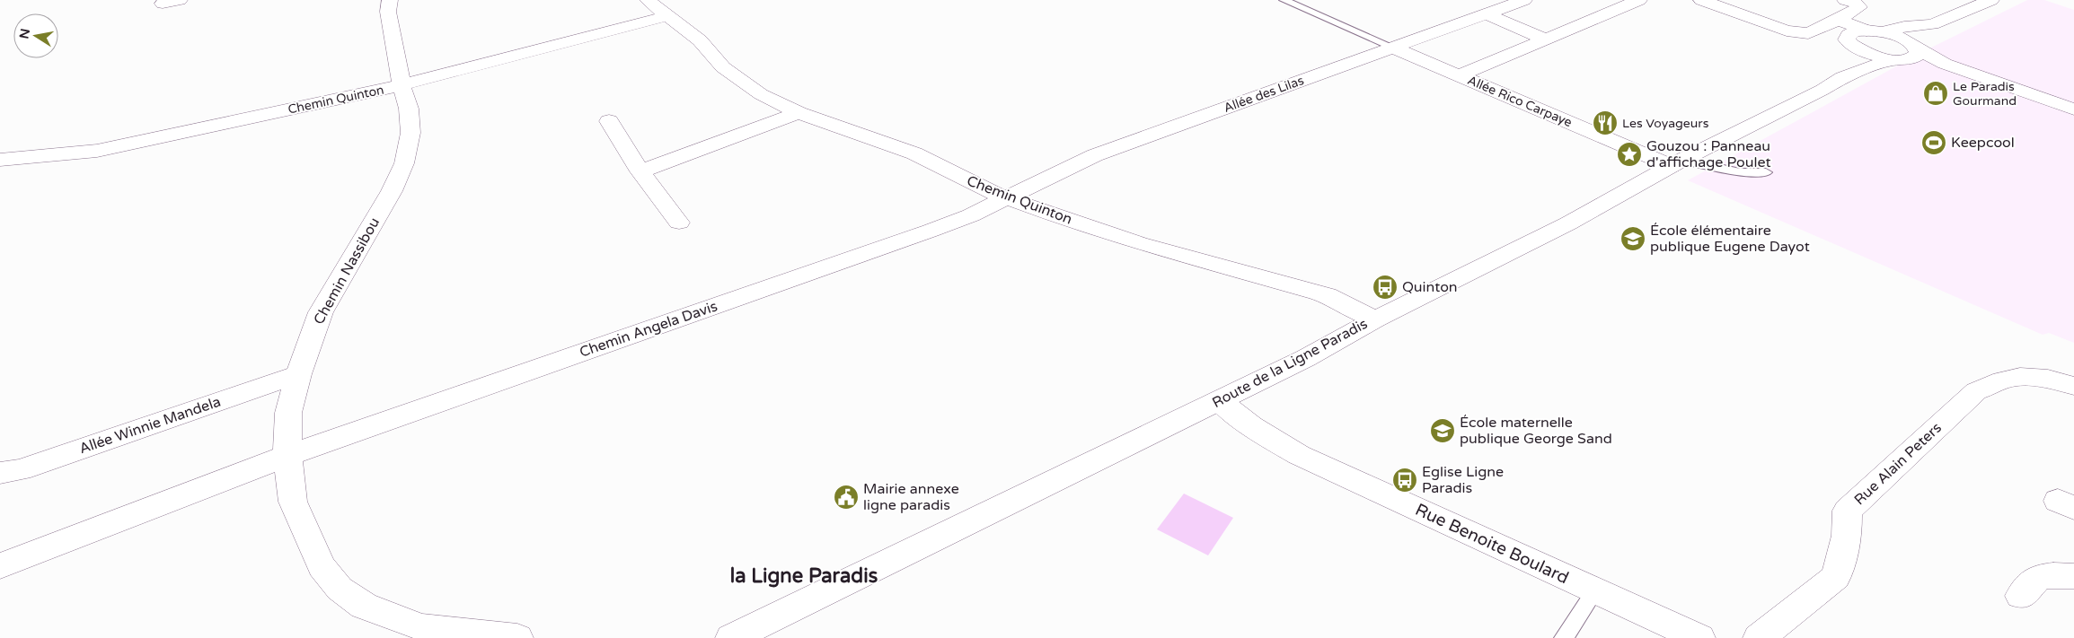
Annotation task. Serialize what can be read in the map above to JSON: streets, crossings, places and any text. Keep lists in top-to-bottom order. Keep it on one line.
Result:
{"streets":{"street":["Allée des Lilas","Chemin Quinton","Allée Rico Carpaye","Chemin Nassibou","Chemin Angela Davis","Route de la Ligne Paradis","Allée Winnie Mandela","Rue Alain Peters","Rue Benoite Boulard"]},"crossings":[["Allée des Lilas","Chemin Quinton"],["Allée des Lilas","Allée Rico Carpaye"],["Allée des Lilas","Chemin Angela Davis"],["Chemin Quinton","Chemin Nassibou"],["Chemin Quinton","Chemin Angela Davis"],["Chemin Quinton","Route de la Ligne Paradis"],["Allée Rico Carpaye","Route de la Ligne Paradis"],["Chemin Nassibou","Chemin Angela Davis"],["Chemin Nassibou","Allée Winnie Mandela"],["Route de la Ligne Paradis","Rue Benoite Boulard"]],"districts":["la Ligne Paradis"],"places":{"shop":["Le Paradis Gourmand"],"restaurant":["Les Voyageurs"],"sports":["Keepcool"],"place":["Gouzou : Panneau d'affichage Poulet"],"school or university":["École élémentaire publique Eugene Dayot","École maternelle publique George Sand"],"bus stop":["Quinton","Eglise Ligne Paradis"],"public building":["Mairie annexe ligne paradis"]},"north":"left"}
